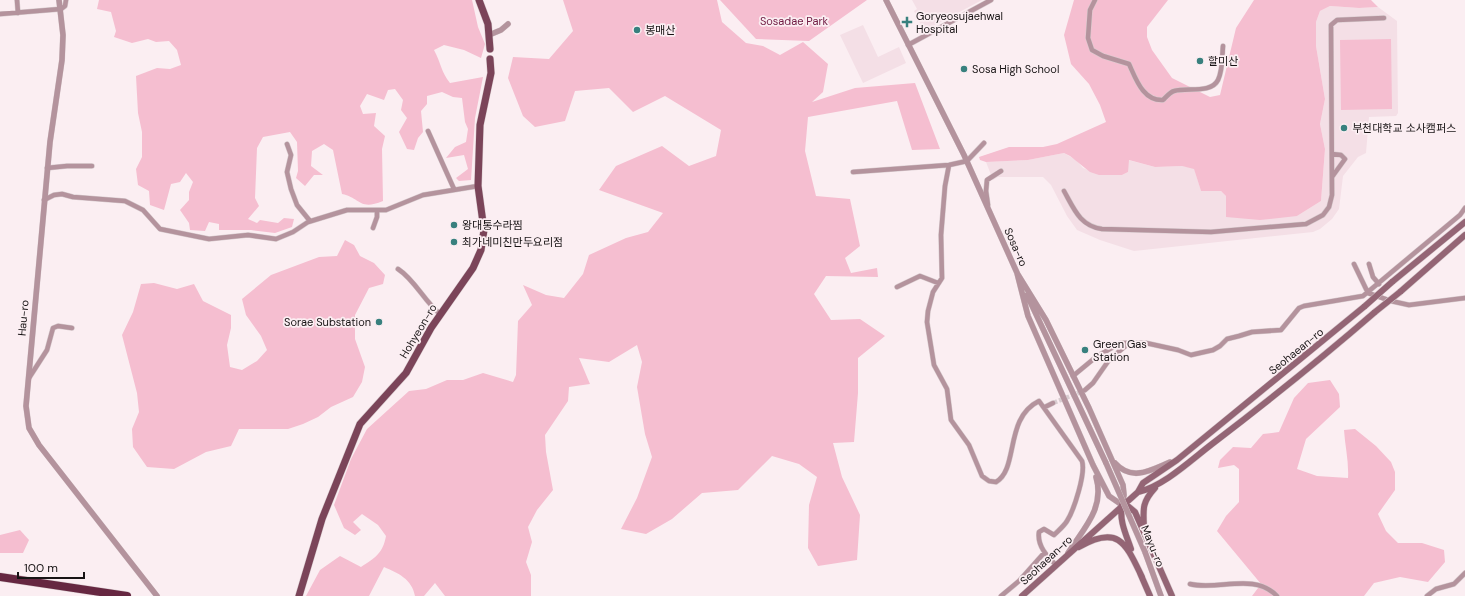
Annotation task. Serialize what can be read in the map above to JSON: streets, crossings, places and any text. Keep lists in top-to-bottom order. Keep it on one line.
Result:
{"streets":{"main road":["Hohyeon-ro","Seohaean-ro"],"street":["Sosa-ro","Hau-ro","Mayu-ro"]},"crossings":[["Sosa-ro","Seohaean-ro"],["Sosa-ro","Mayu-ro"],["Seohaean-ro","Mayu-ro"]],"parks":["Sosadae Park"],"places":{"health":["Goryeosujaehwal Hospital"],"other":["봉매산","할미산","Sosa High School","부천대학교 소사캠퍼스","왕대통수라찜","최가네미친만두요리점","Sorae Substation","Green Gas Station"]},"scale_bar":"100 m"}
